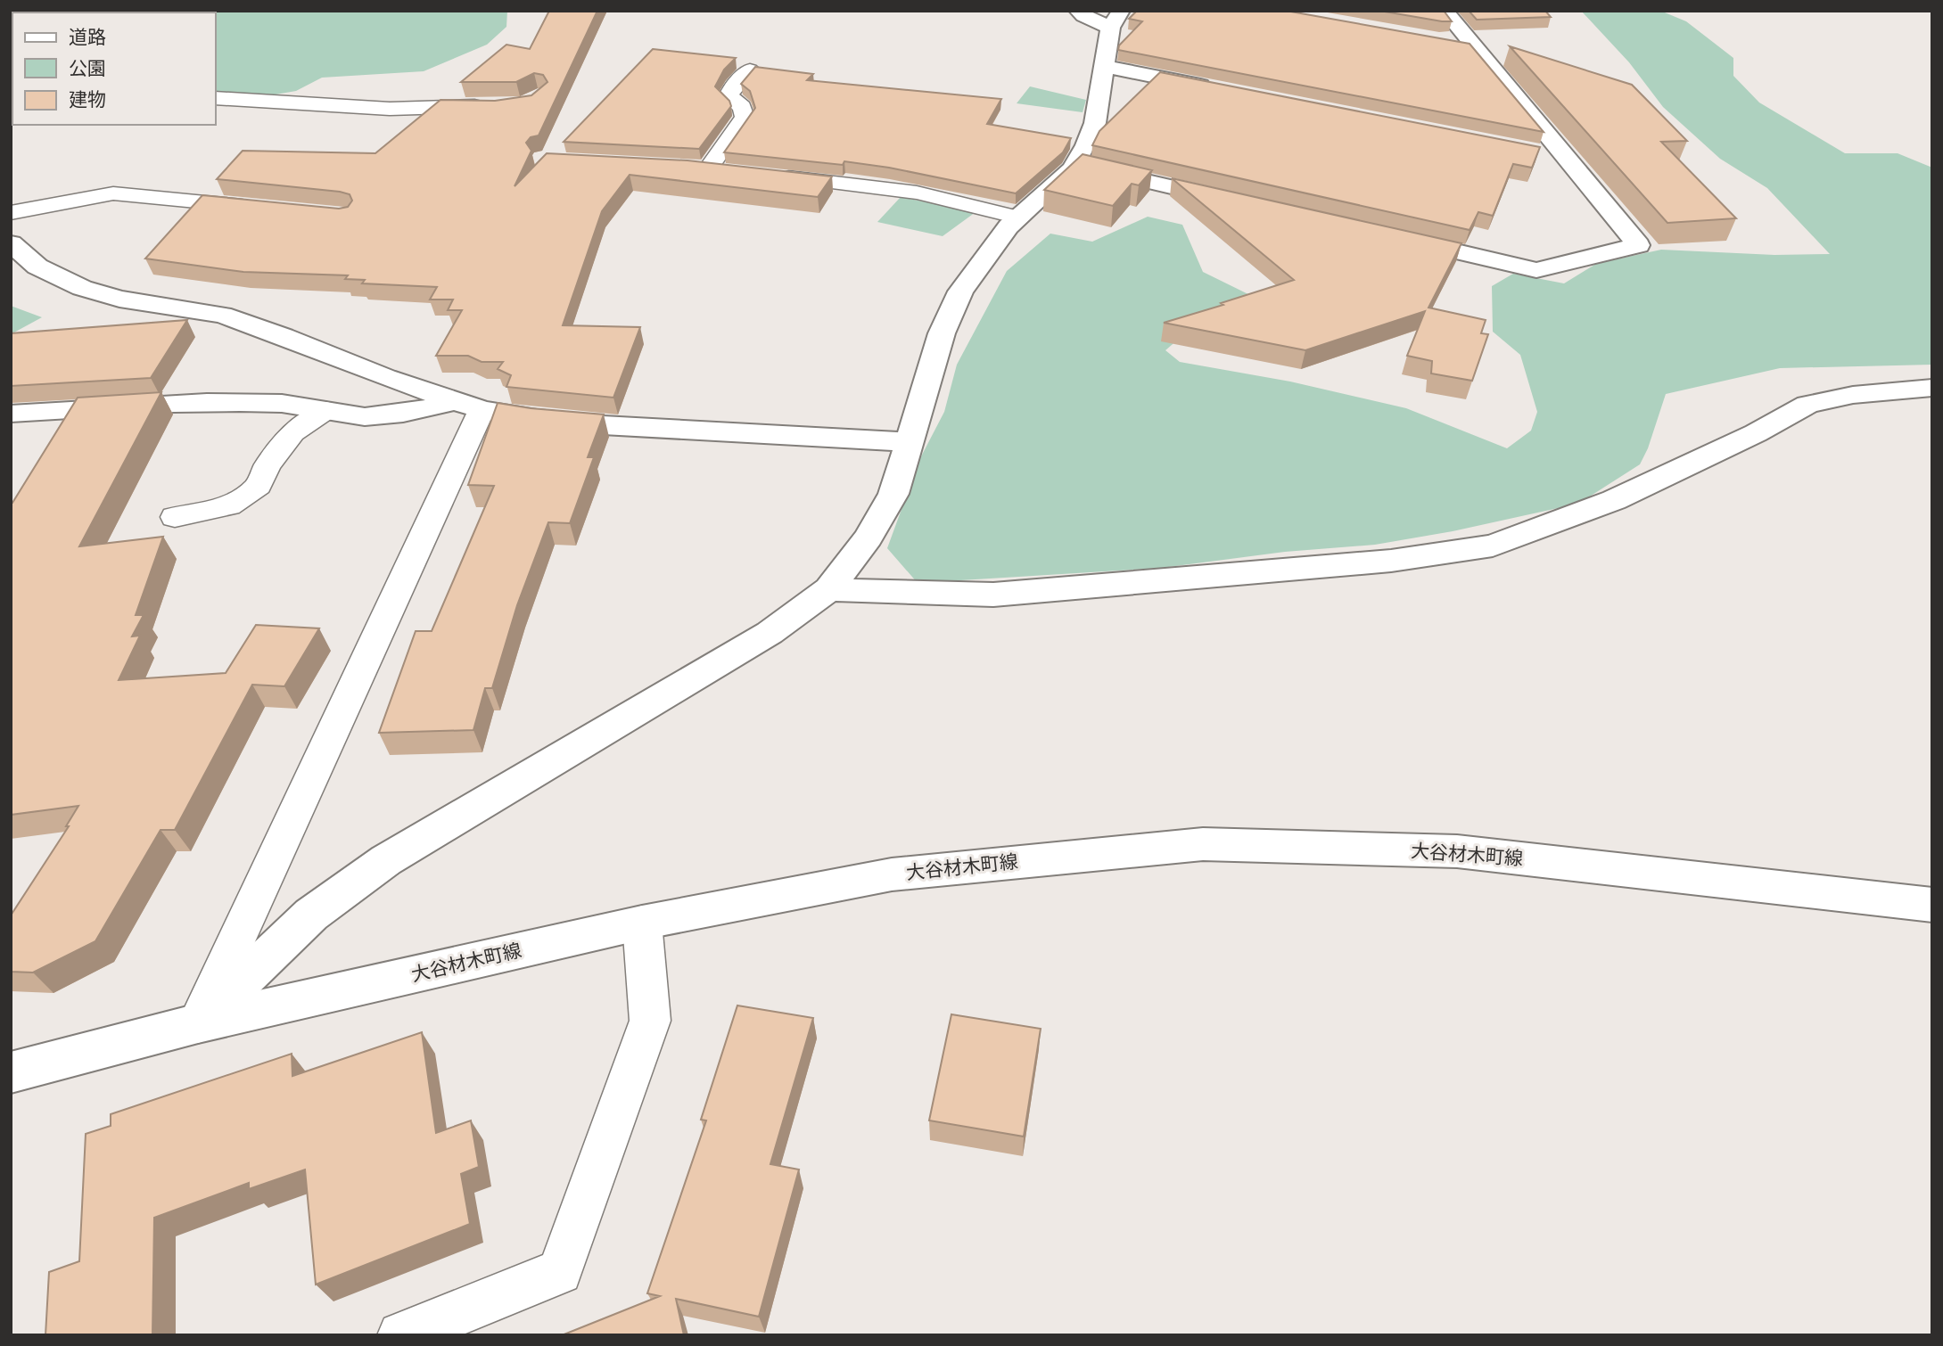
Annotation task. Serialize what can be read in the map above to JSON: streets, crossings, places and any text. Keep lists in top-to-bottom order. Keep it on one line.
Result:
{"streets":{"street":["大谷材木町線"]},"legend":["道路","公園","建物"]}
